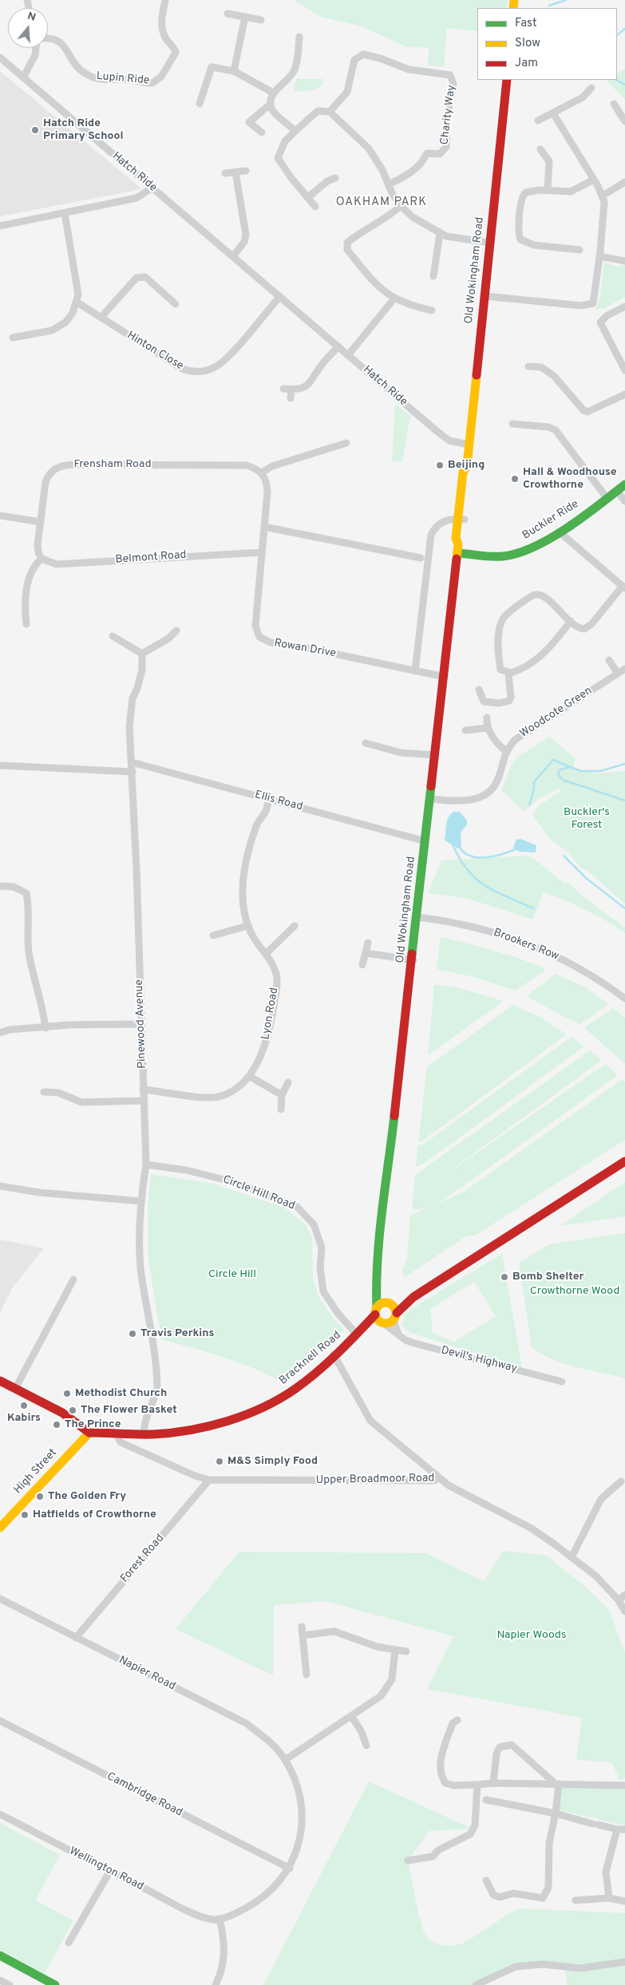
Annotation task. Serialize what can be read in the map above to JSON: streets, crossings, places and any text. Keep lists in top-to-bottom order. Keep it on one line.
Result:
{"streets":{"street":["Lupin Ride","Charity Way","Hatch Ride","Old Wokingham Road","Hinton Close","Frensham Road","Buckler Ride","Belmont Road","Rowan Drive","Woodcote Green","Ellis Road","Brookers Row","Lyon Road","Pinewood Avenue","Circle Hill Road","Bracknell Road","Devil's Highway","High Street","Upper Broadmoor Road","Forest Road","Napier Road","Cambridge Road","Wellington Road"]},"crossings":[["Hatch Ride","Old Wokingham Road"],["Hatch Ride","Hinton Close"],["Old Wokingham Road","Buckler Ride"],["Old Wokingham Road","Rowan Drive"],["Old Wokingham Road","Woodcote Green"],["Old Wokingham Road","Ellis Road"],["Old Wokingham Road","Brookers Row"],["Old Wokingham Road","Bracknell Road"],["Old Wokingham Road","Devil's Highway"],["Frensham Road","Belmont Road"],["Frensham Road","Rowan Drive"],["Belmont Road","Rowan Drive"],["Ellis Road","Lyon Road"],["Ellis Road","Pinewood Avenue"],["Lyon Road","Pinewood Avenue"],["Pinewood Avenue","Circle Hill Road"],["Pinewood Avenue","Bracknell Road"],["Circle Hill Road","Bracknell Road"],["Bracknell Road","Devil's Highway"],["Bracknell Road","High Street"],["Bracknell Road","Upper Broadmoor Road"],["Upper Broadmoor Road","Forest Road"],["Forest Road","Napier Road"],["Napier Road","Cambridge Road"],["Napier Road","Wellington Road"]],"districts":["OAKHAM PARK"],"parks":["Buckler's Forest","Circle Hill","Crowthorne Wood","Napier Woods"],"places":["Hatch Ride Primary School","Beijing","Hall & Woodhouse Crowthorne","Bomb Shelter","Travis Perkins","Methodist Church","Kabirs","The Flower Basket","The Prince","M&S Simply Food","The Golden Fry","Hatfields of Crowthorne"],"legend":["Fast","Slow","Jam"],"north":"top"}
